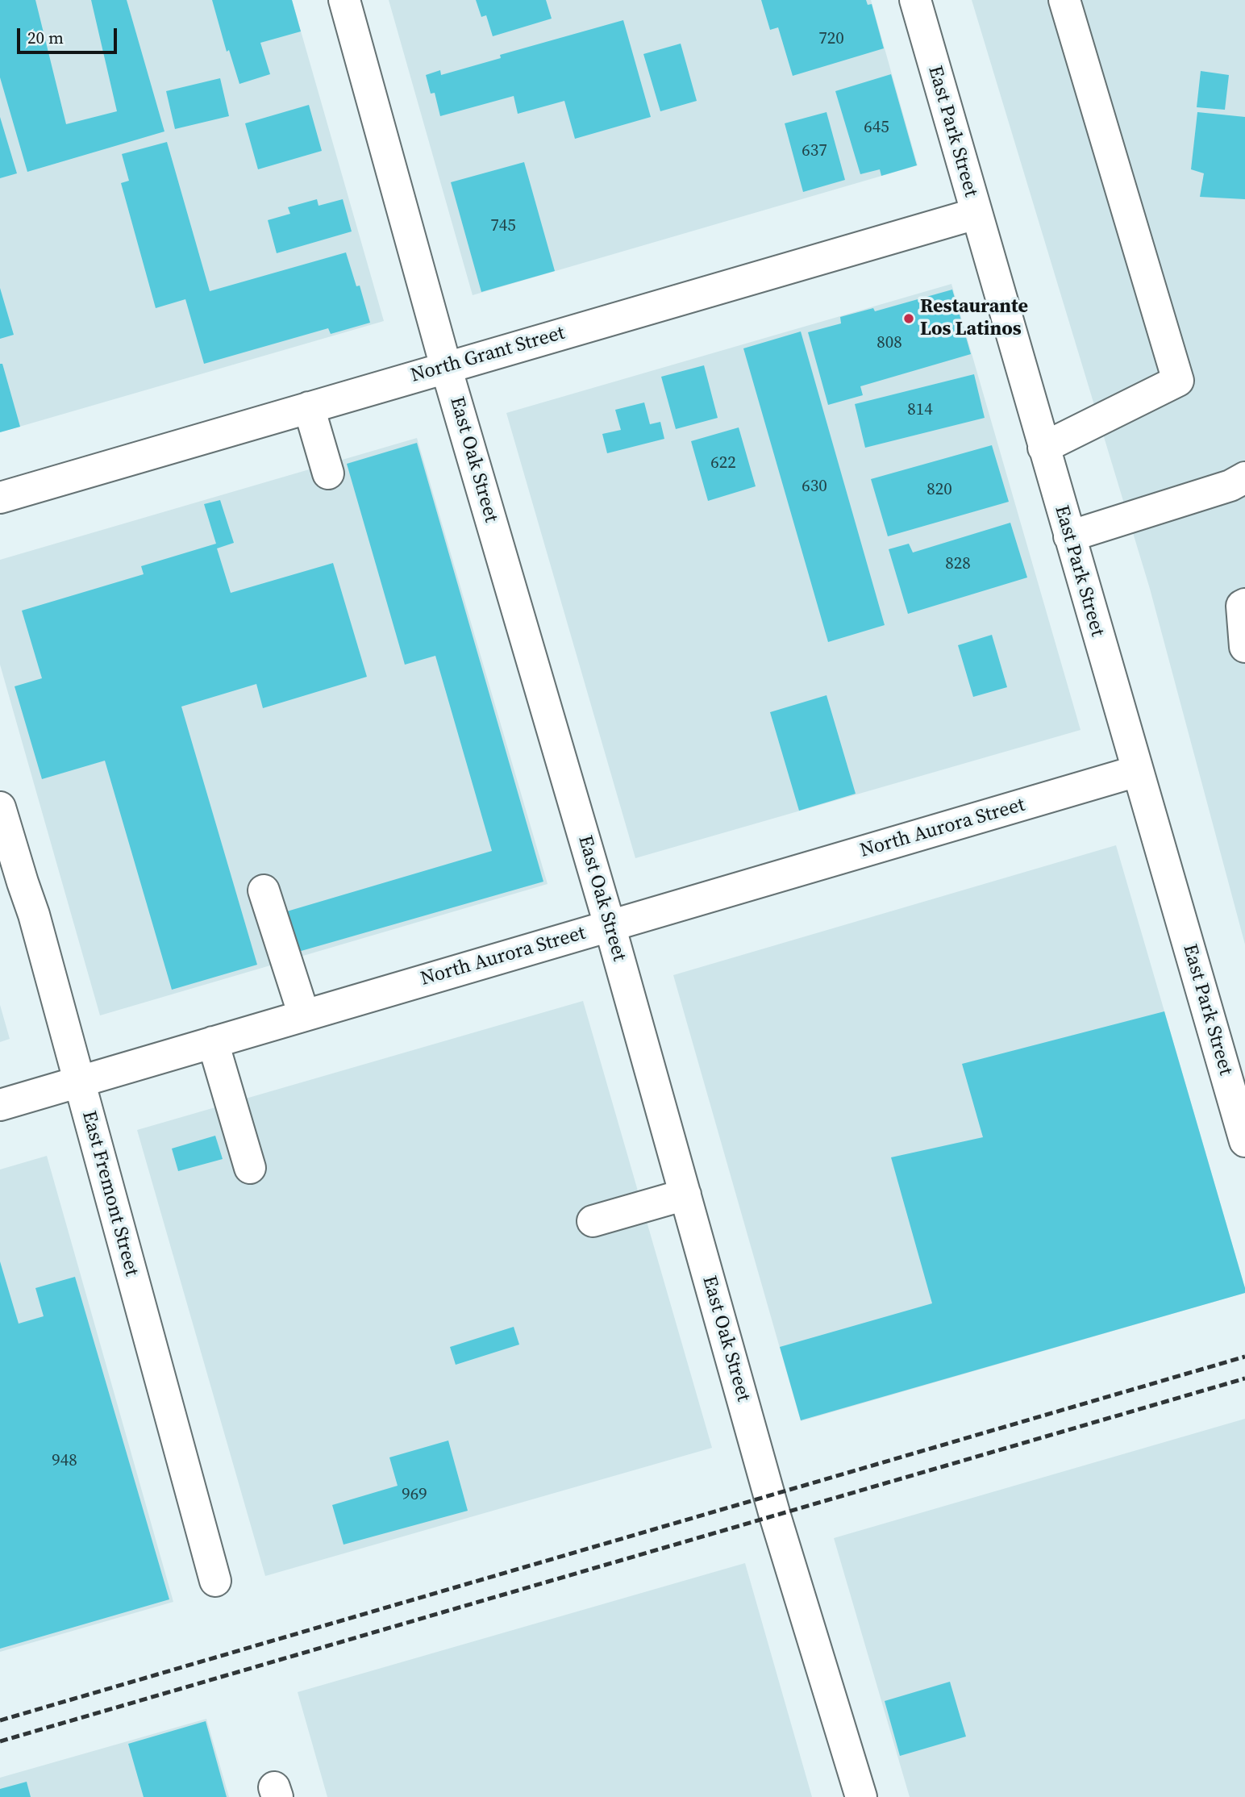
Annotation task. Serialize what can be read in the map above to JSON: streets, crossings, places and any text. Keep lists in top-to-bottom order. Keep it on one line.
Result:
{"streets":{"street":["East Park Street","North Grant Street","East Oak Street","North Aurora Street","East Fremont Street"]},"crossings":[["East Park Street","North Grant Street"],["East Park Street","North Aurora Street"],["North Grant Street","East Oak Street"],["East Oak Street","North Aurora Street"],["North Aurora Street","East Fremont Street"]],"places":["Restaurante Los Latinos"],"house_numbers":["720","645","637","745","808","814","622","630","820","828","948","969"],"scale_bar":"20 m"}
